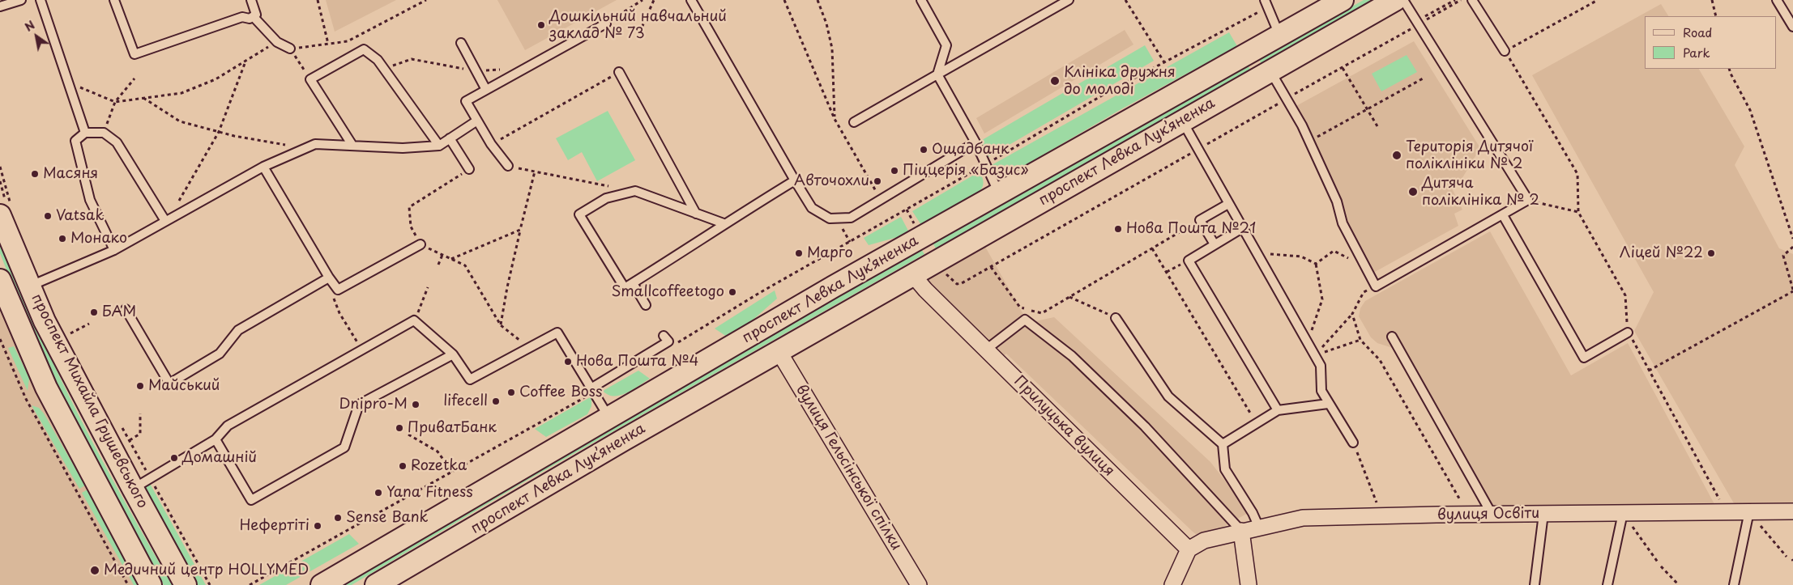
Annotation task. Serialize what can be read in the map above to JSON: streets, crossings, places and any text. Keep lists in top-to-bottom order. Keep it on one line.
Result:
{"streets":{"main road":["проспект Левка Лукʼяненка","проспект Михайла Грушевського"],"street":["Прилуцька вулиця","вулиця Гельсінської спілки","вулиця Освіти"]},"crossings":[["проспект Левка Лукʼяненка","Прилуцька вулиця"],["проспект Левка Лукʼяненка","вулиця Гельсінської спілки"],["Прилуцька вулиця","вулиця Освіти"]],"places":["Дошкільний навчальний заклад № 73","Клініка дружня до молоді","Ощадбанк","Територія Дитячої поліклініки № 2","Піццерія «Базис»","Масяня","Авточохли","Дитяча поліклініка № 2","Vatsak","Нова Пошта №21","Монако","Марго","Ліцей №22","Smallcoffeetogo","БАМ","Нова Пошта №4","Майський","Coffee Boss","lifecell","Dnipro-M","ПриватБанк","Домашній","Rozetka","Yana Fitness","Sense Bank","Нефертіті","Медичний центр HOLLYMED"],"legend":["Road","Park"],"north":"top left"}
